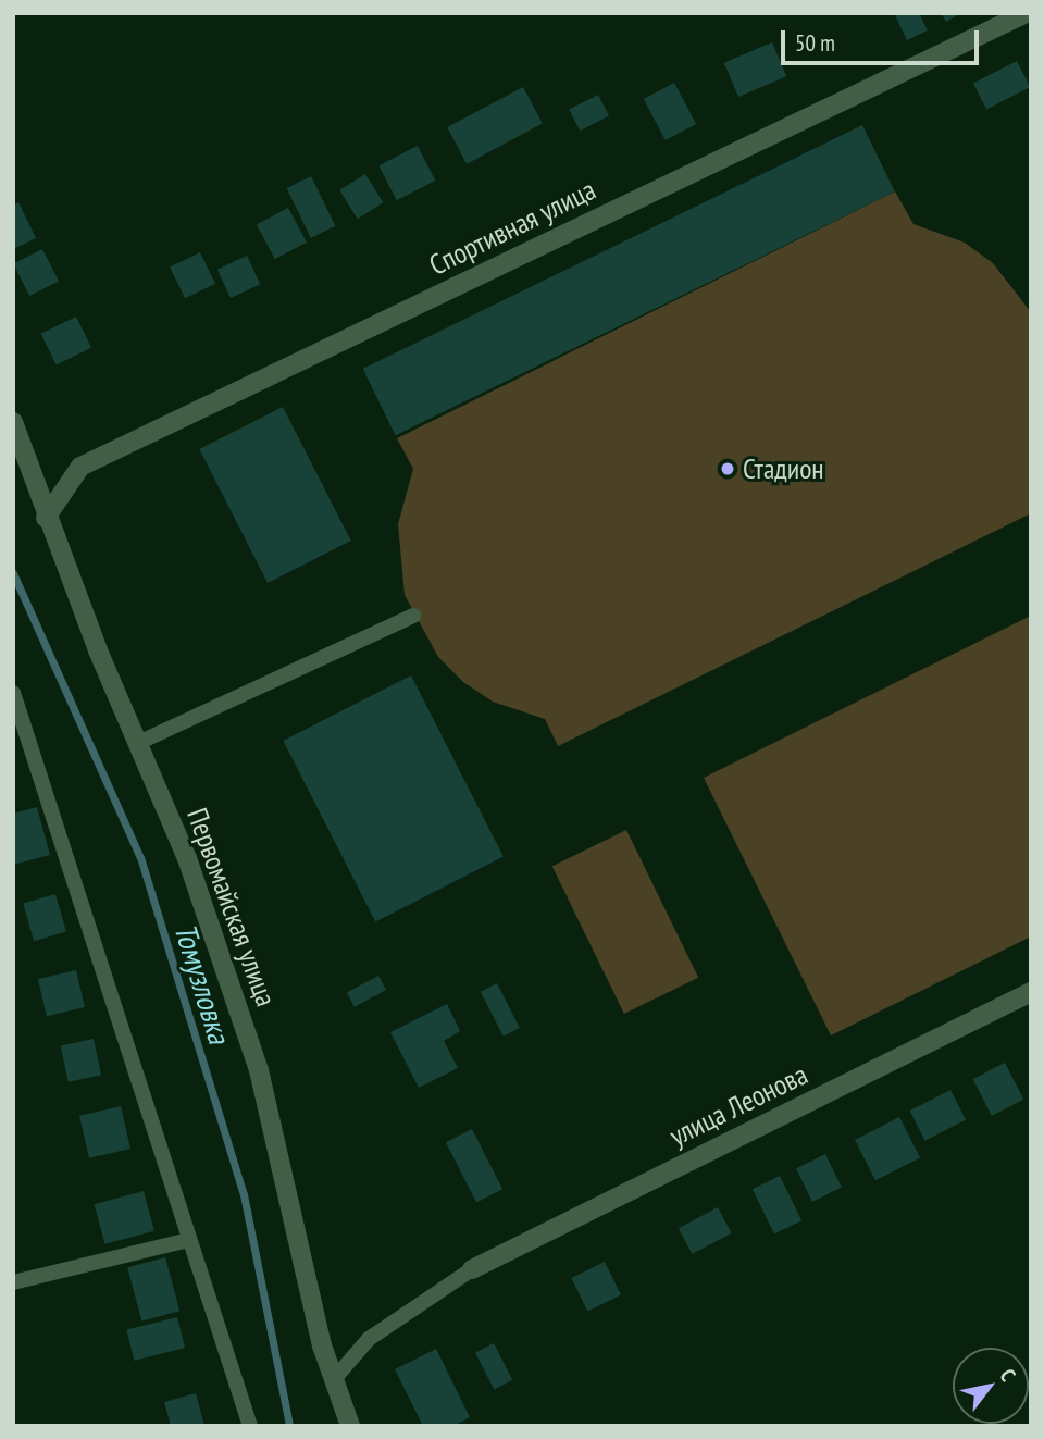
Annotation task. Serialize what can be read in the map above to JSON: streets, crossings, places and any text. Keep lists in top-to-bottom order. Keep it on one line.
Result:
{"streets":{"street":["Спортивная улица","Первомайская улица","улица Леонова"]},"crossings":[["Спортивная улица","Первомайская улица"]],"water":["Томузловка"],"places":["Стадион"],"scale_bar":"50 m","north":"top right"}
